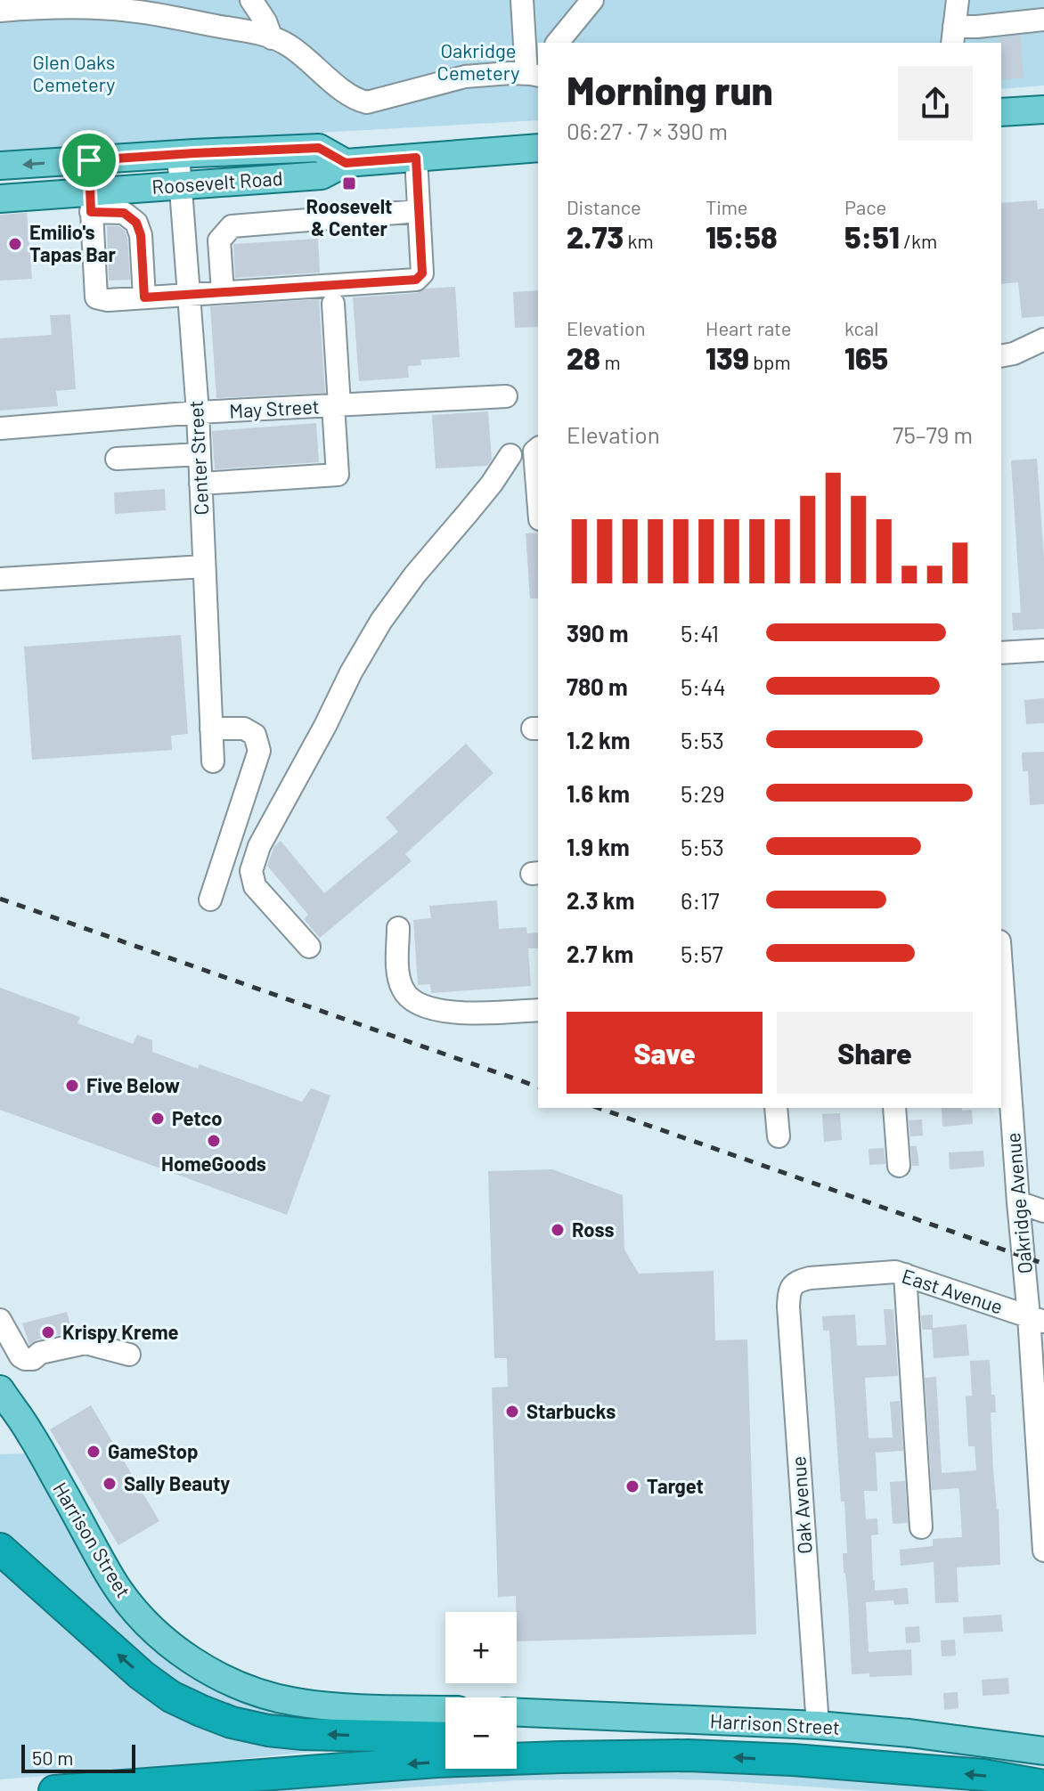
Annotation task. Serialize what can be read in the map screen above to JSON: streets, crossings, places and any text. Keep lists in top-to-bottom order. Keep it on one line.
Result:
{"streets":{"main road":["Roosevelt Road","Harrison Street"],"street":["May Street","Center Street","Oakridge Avenue","East Avenue","Oak Avenue"]},"crossings":[["Roosevelt Road","Center Street"],["May Street","Center Street"],["Oakridge Avenue","East Avenue"],["East Avenue","Oak Avenue"],["Oak Avenue","Harrison Street"]],"parks":["Oakridge Cemetery","Glen Oaks Cemetery"],"places":{"transit":["Roosevelt & Center"],"other":["Emilio's Tapas Bar","Five Below","Petco","HomeGoods","Ross","Krispy Kreme","Starbucks","GameStop","Sally Beauty","Target"]},"scale_bar":"50 m","page":{"heading":["Morning run","06:27 · 7 × 390 m"],"stats":[["Distance","2.73 km"],["Time","15:58"],["Pace","5:51 /km"],["Elevation","28 m"],["Heart rate","139 bpm"],["kcal","165"]],"chart":["Elevation","75–79 m"],"list":[{"name":"390 m","note":"5:41"},{"name":"780 m","note":"5:44"},{"name":"1.2 km","note":"5:53"},{"name":"1.6 km","note":"5:29"},{"name":"1.9 km","note":"5:53"},{"name":"2.3 km","note":"6:17"},{"name":"2.7 km","note":"5:57"}],"buttons":["Save","Share"],"map_buttons":["+","−"],"scale":"50 m"}}
